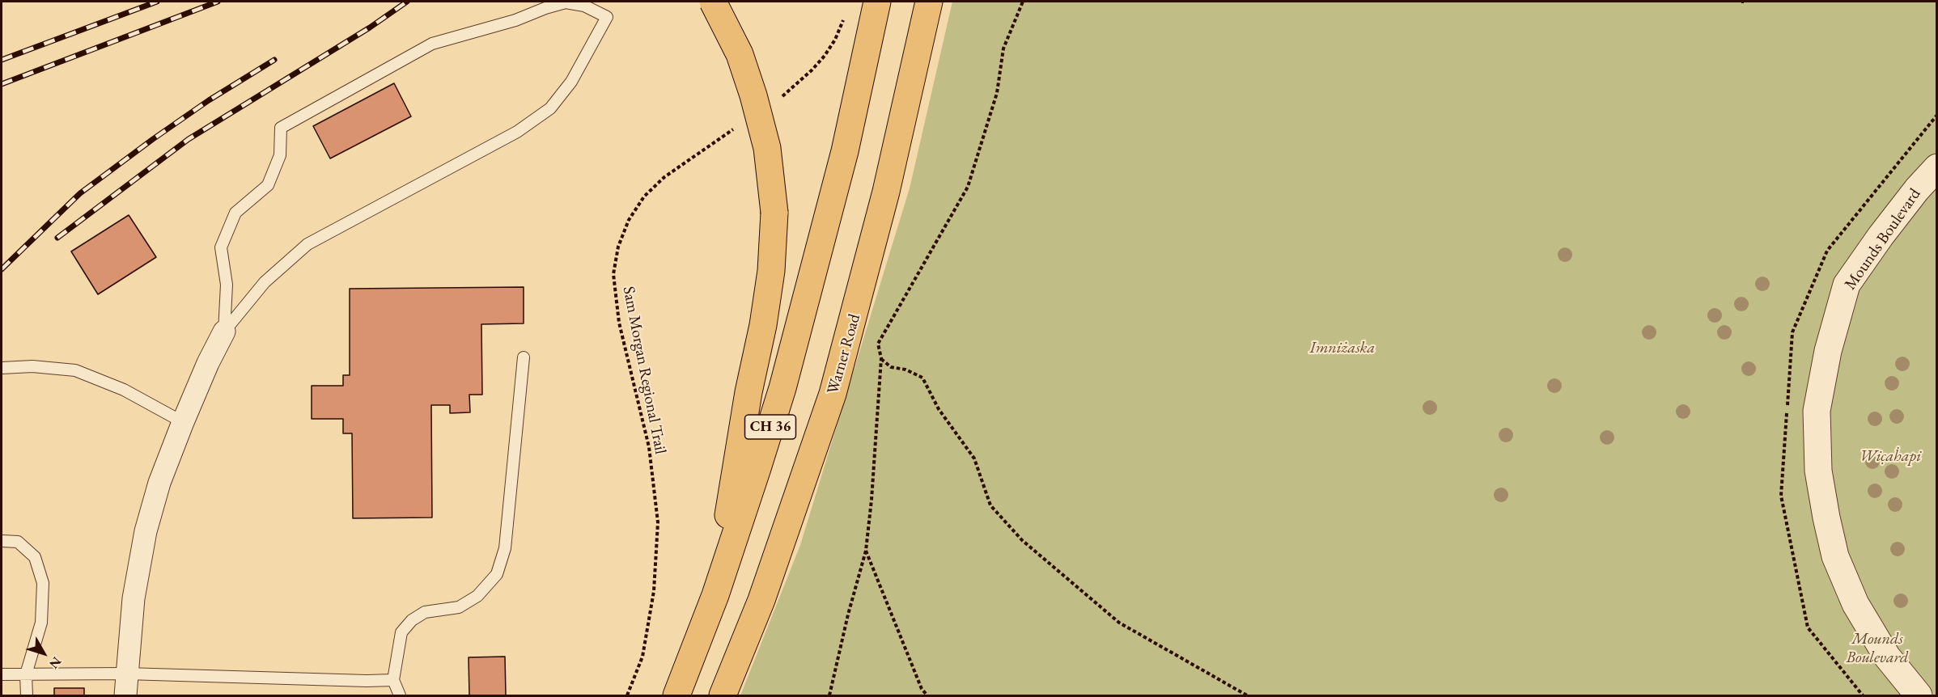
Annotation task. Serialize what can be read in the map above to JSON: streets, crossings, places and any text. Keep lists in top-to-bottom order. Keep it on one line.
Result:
{"streets":{"highway":["Warner Road","CH 36"],"street":["Mounds Boulevard"],"path":["Sam Morgan Regional Trail"]},"parks":["Imniżaska","Wic̣aḣapi","Mounds Boulevard"],"north":"bottom right"}
